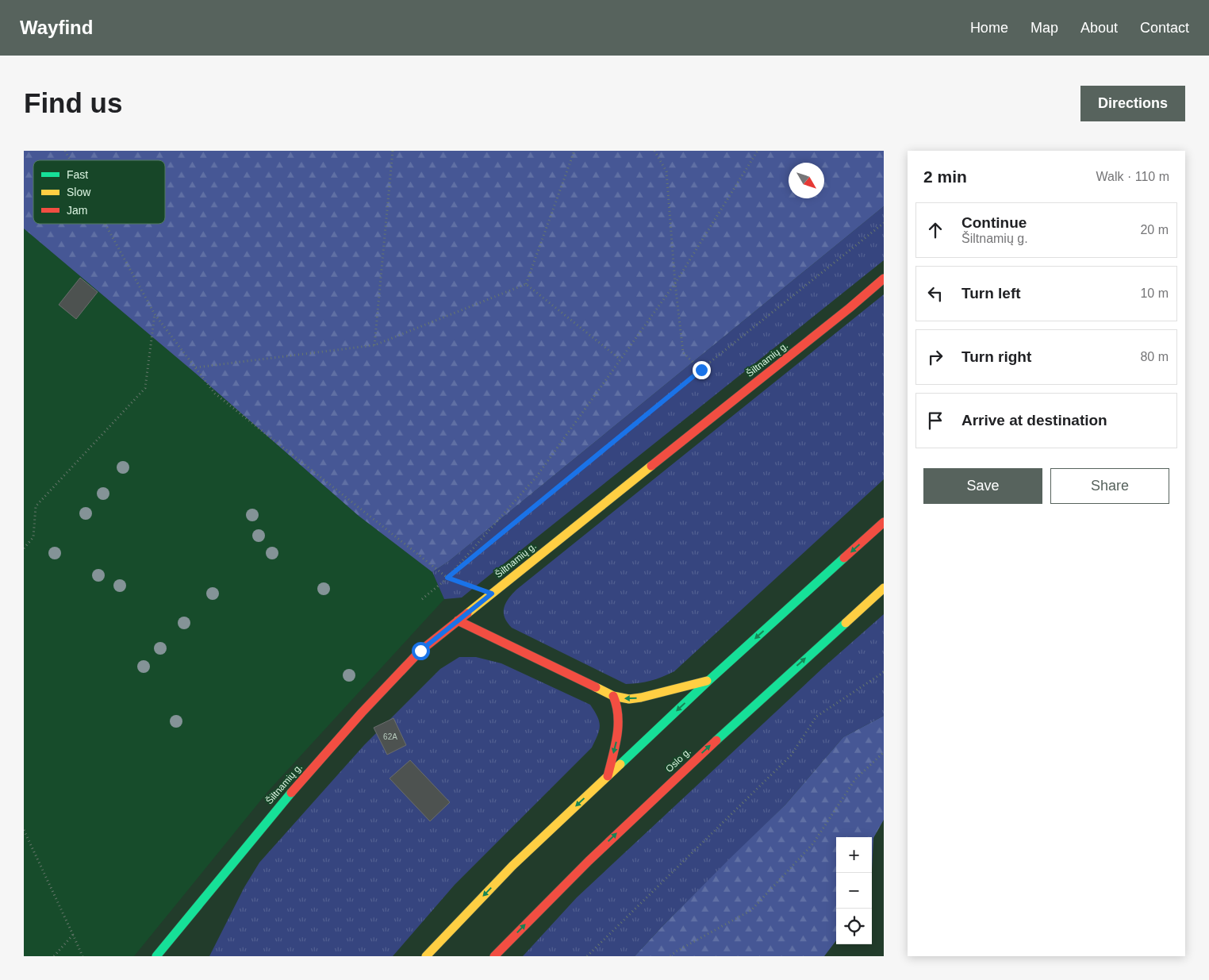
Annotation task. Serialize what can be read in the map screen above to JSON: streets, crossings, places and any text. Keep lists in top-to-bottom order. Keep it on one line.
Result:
{"streets":{"main road":["Šiltnamių g.","Oslo g."]},"house_numbers":["62A"],"legend":["Fast","Slow","Jam"],"north":"bottom right","page":{"header":"Wayfind","nav":["Home","Map","About","Contact"],"buttons":["Directions",["Save","Share"]],"title":"Find us","heading":["2 min","Walk · 110 m"],"list":[["Continue","Šiltnamių g.","20 m"],["Turn left","10 m"],["Turn right","80 m"],"Arrive at destination"],"map_buttons":["+","−"]}}
